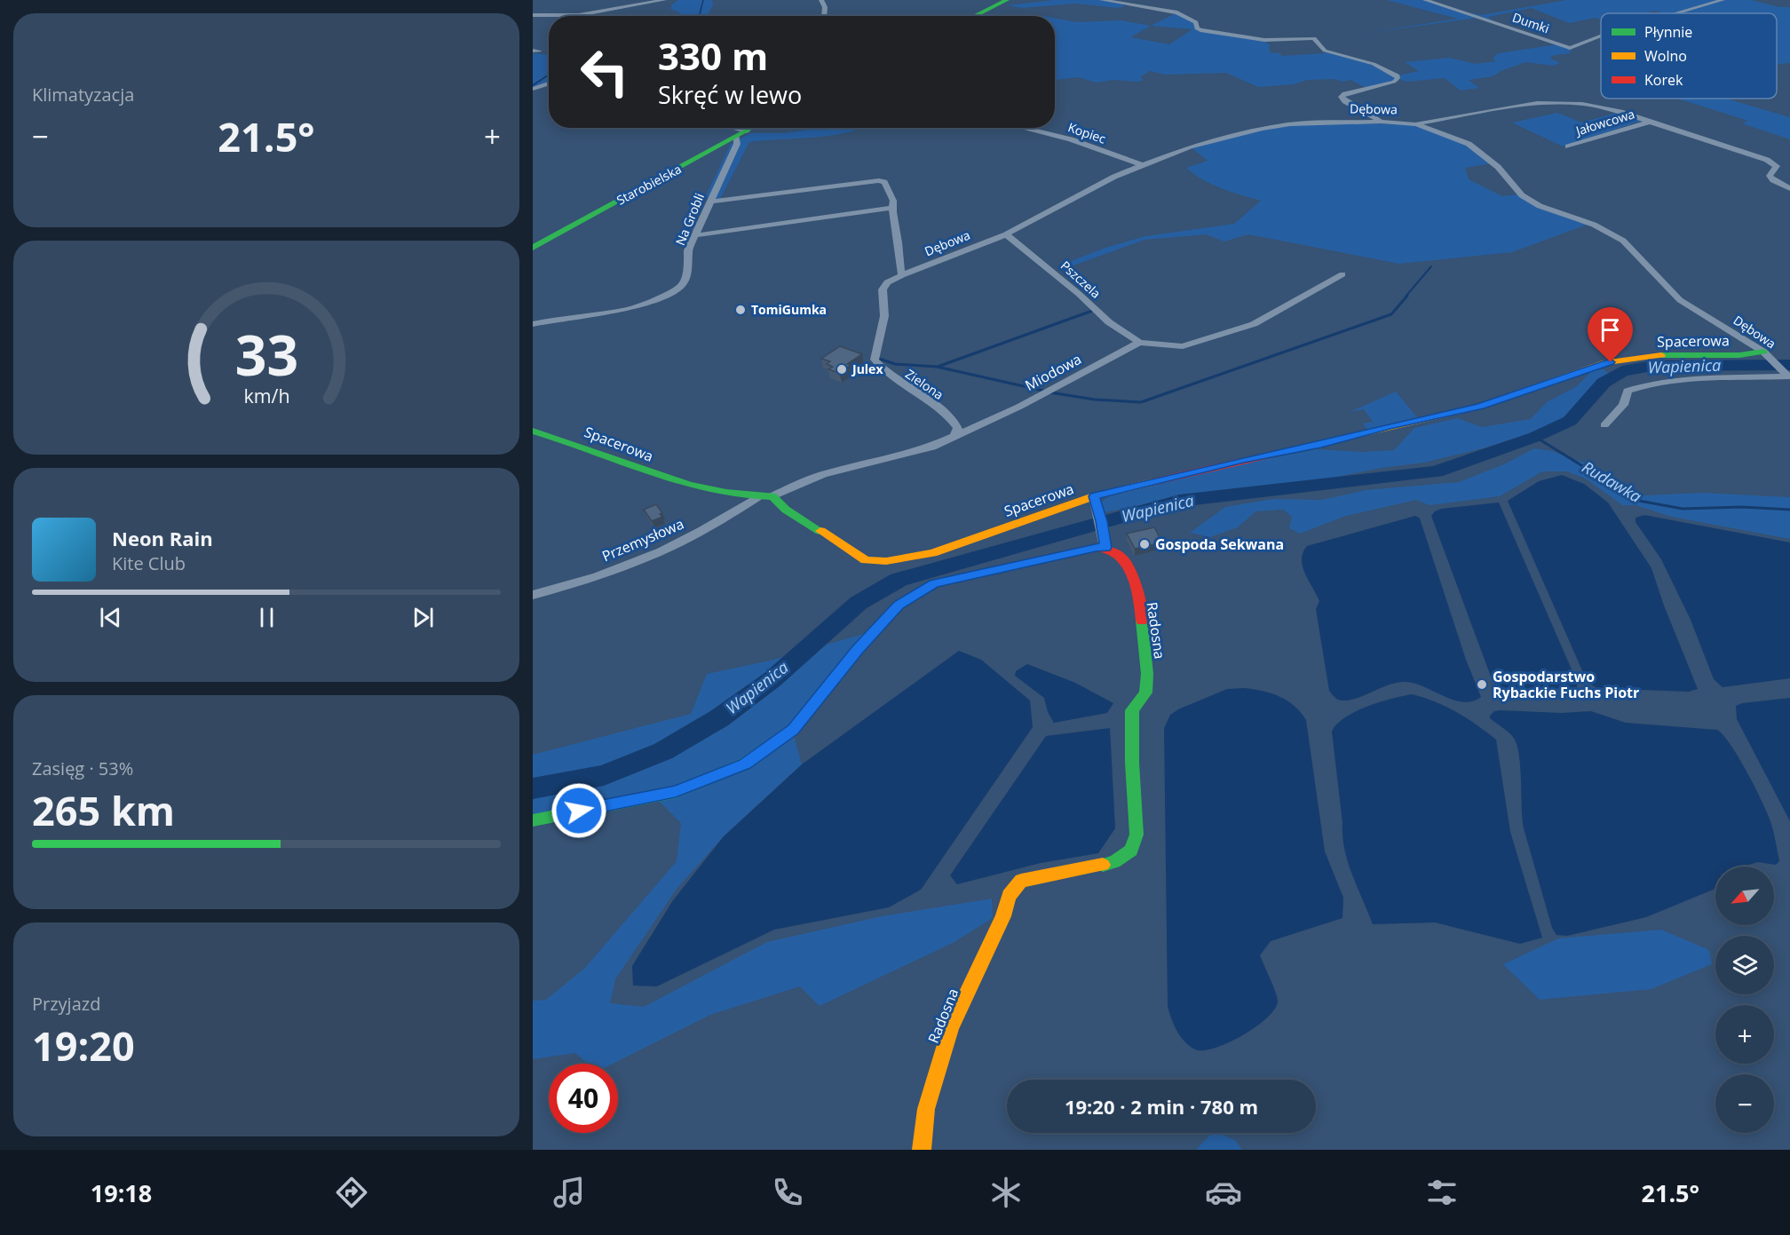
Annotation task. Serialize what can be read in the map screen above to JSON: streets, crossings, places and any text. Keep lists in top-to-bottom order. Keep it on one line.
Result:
{"streets":{"street":["Dumki","Dębowa","Jałowcowa","Kopiec","Starobielska","Na Grobli","Pszczela","Spacerowa","Miodowa","Zielona","Przemysłowa","Radosna"]},"crossings":[["Dębowa","Kopiec"],["Dębowa","Pszczela"],["Dębowa","Spacerowa"],["Dębowa","Zielona"],["Starobielska","Na Grobli"],["Pszczela","Miodowa"],["Spacerowa","Miodowa"],["Spacerowa","Przemysłowa"],["Miodowa","Zielona"]],"water":["Wapienica","Rudawka"],"places":["TomiGumka","Julex","Gospoda Sekwana","Gospodarstwo Rybackie Fuchs Piotr"],"legend":["Płynnie","Wolno","Korek"],"north":"bottom left","page":{"tile":["Klimatyzacja",["Zasięg · 53%","265 km"],["Przyjazd","19:20"]],"turn":["330 m","Skręć w lewo"],"heat":["−","21.5°","+"],"song":["Neon Rain","Kite Club"],"map_buttons":["+","−"],"limit":"40","trip":"19:20 · 2 min · 780 m","tabs":["19:18","21.5°"],"gauge":["33","km/h"]}}
